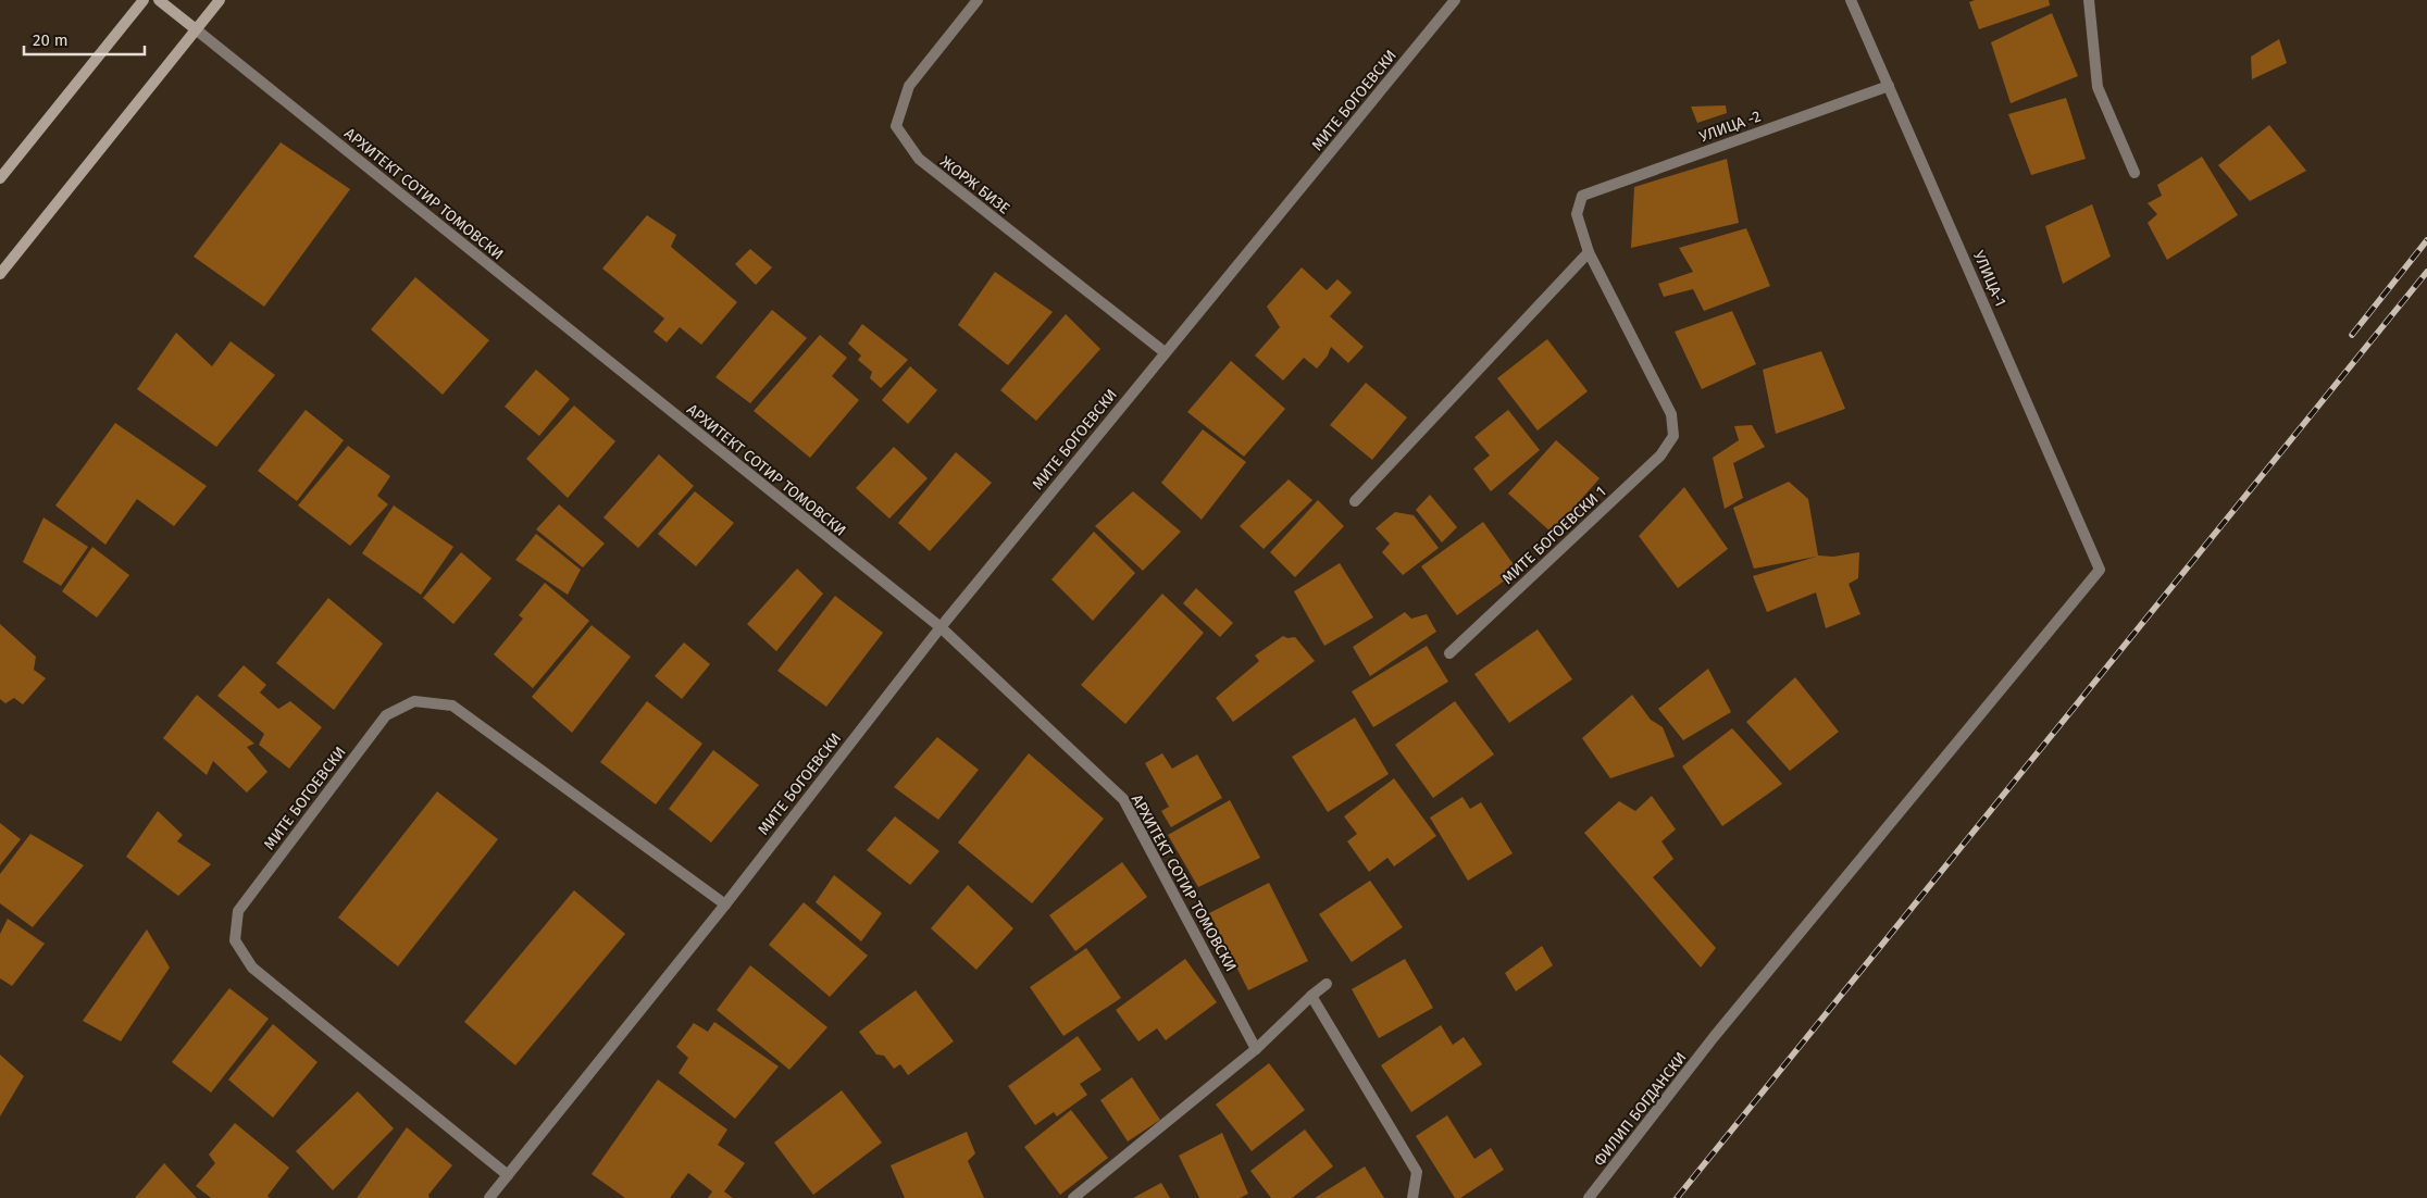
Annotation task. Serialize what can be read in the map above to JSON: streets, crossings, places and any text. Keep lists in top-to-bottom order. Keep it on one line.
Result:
{"streets":{"street":["МИТЕ БОГОЕВСКИ","УЛИЦА -2","ЖОРЖ БИЗЕ","АРХИТЕКТ СОТИР ТОМОВСКИ","УЛИЦА-1","МИТЕ БОГОЕВСКИ 1","ФИЛИП БОГДАНСКИ"]},"crossings":[["МИТЕ БОГОЕВСКИ","ЖОРЖ БИЗЕ"],["МИТЕ БОГОЕВСКИ","АРХИТЕКТ СОТИР ТОМОВСКИ"],["УЛИЦА -2","УЛИЦА-1"],["УЛИЦА -2","МИТЕ БОГОЕВСКИ 1"],["УЛИЦА-1","ФИЛИП БОГДАНСКИ"]],"scale_bar":"20 m"}
